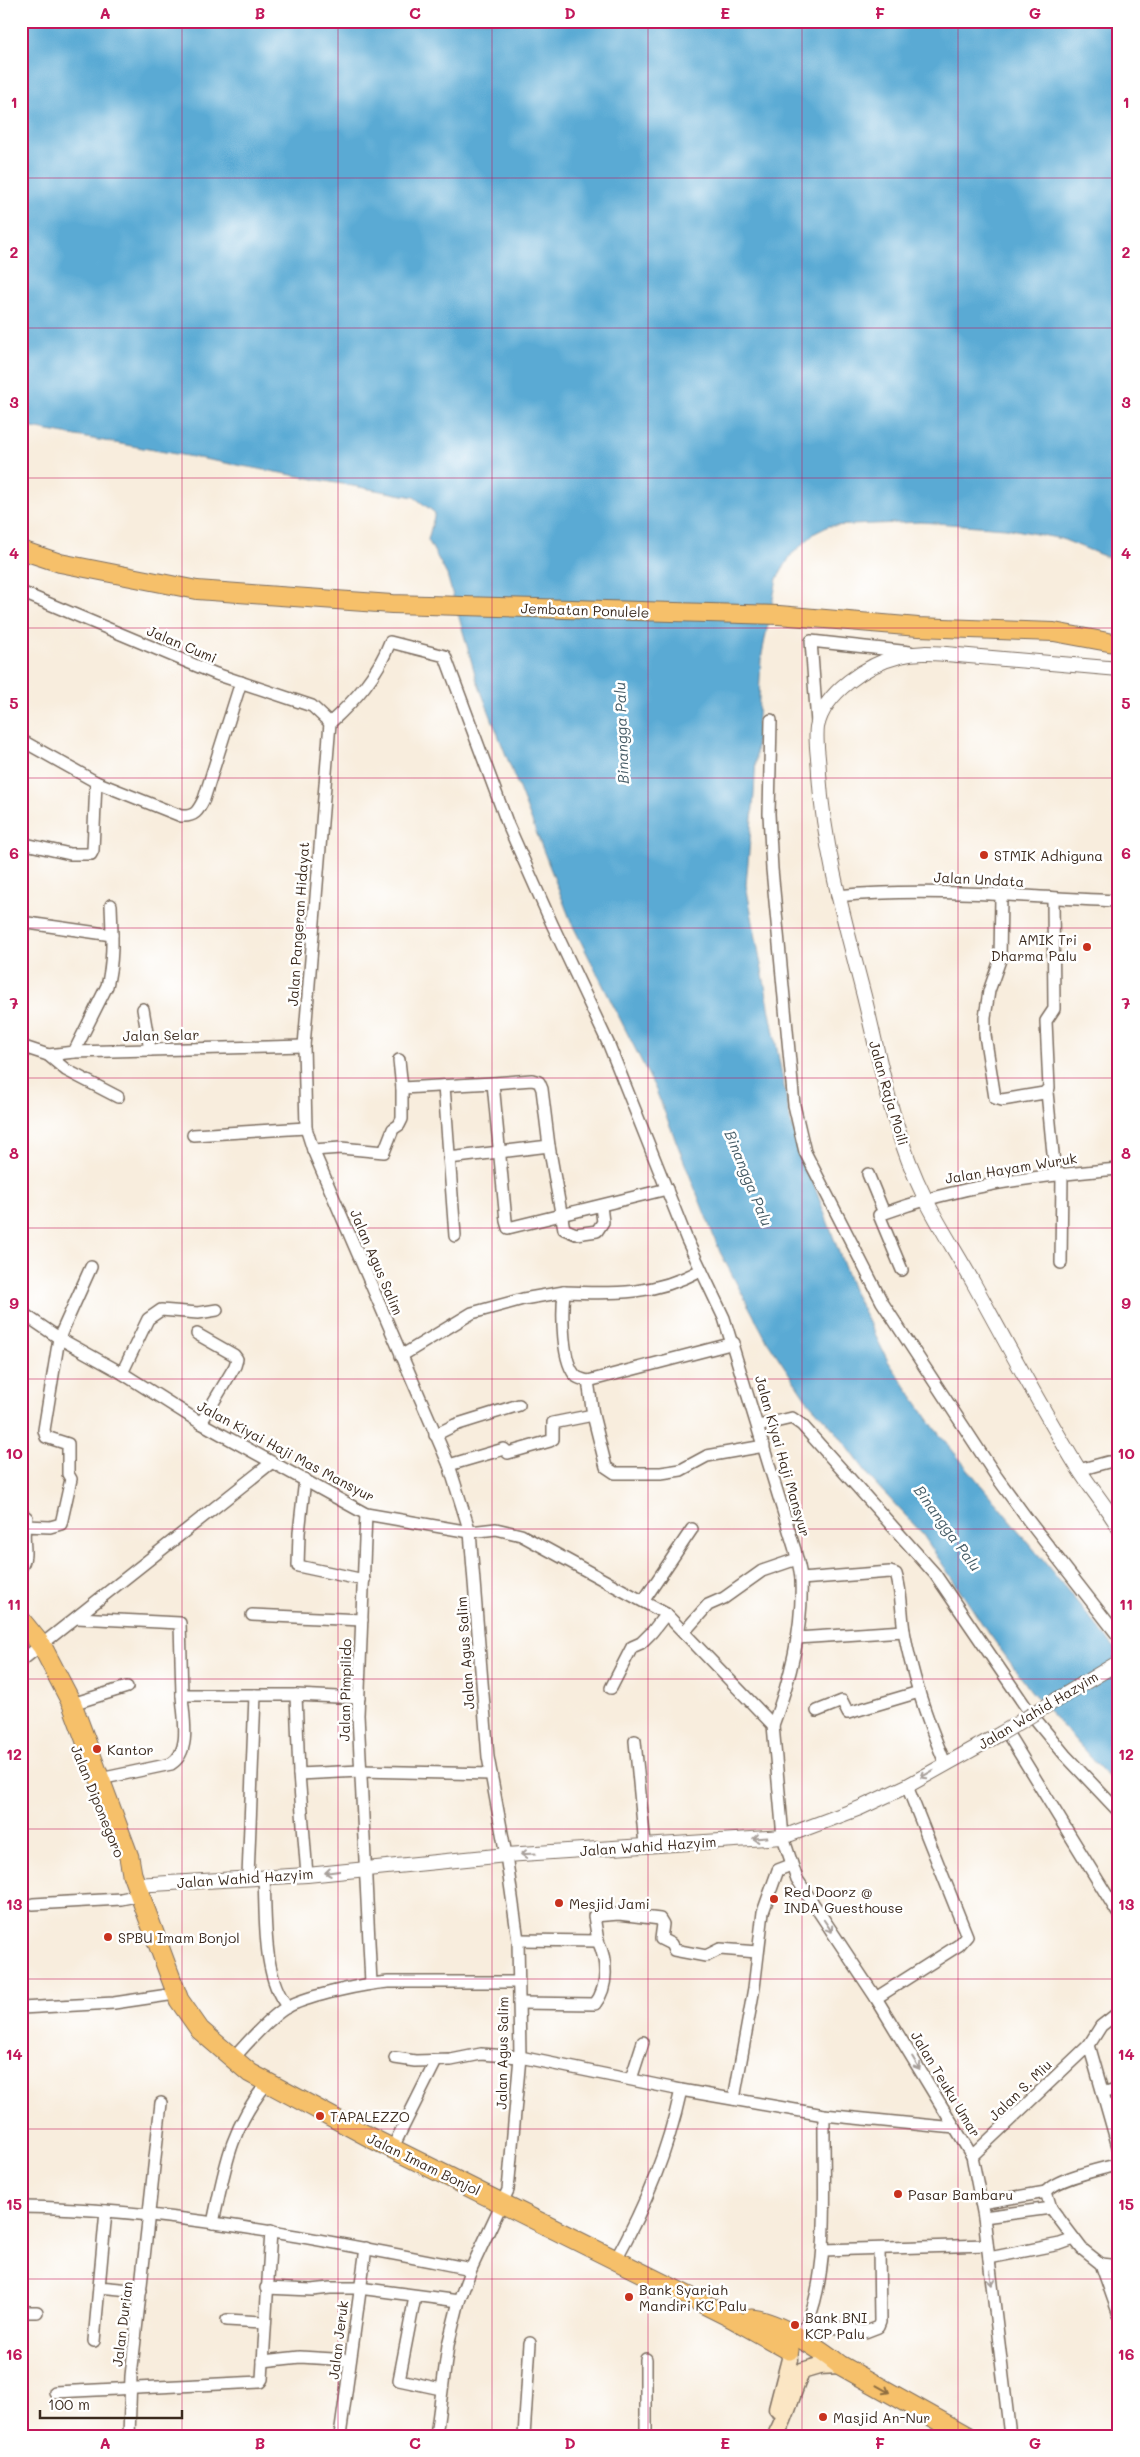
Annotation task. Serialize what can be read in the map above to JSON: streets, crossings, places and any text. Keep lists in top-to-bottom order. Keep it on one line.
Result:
{"streets":{"highway":["Jalan Diponegoro","Jalan Imam Bonjol"],"main road":["Jembatan Ponulele"],"street":["Jalan Cumi","Jalan Undata","Jalan Pangeran Hidayat","Jalan Selar","Jalan Raja Moili","Jalan Hayam Wuruk","Jalan Agus Salim","Jalan Kiyai Haji Mas Mansyur","Jalan Kiyai Haji Mansyur","Jalan Pimpilido","Jalan Wahid Hazyim","Jalan Teuku Umar","Jalan S. Miu","Jalan Durian","Jalan Jeruk"]},"crossings":[["Jalan Cumi","Jalan Pangeran Hidayat"],["Jalan Cumi","Jalan Kiyai Haji Mansyur"],["Jalan Undata","Jalan Raja Moili"],["Jalan Pangeran Hidayat","Jalan Selar"],["Jalan Pangeran Hidayat","Jalan Agus Salim"],["Jalan Pangeran Hidayat","Jalan Kiyai Haji Mansyur"],["Jalan Raja Moili","Jalan Hayam Wuruk"],["Jalan Agus Salim","Jalan Kiyai Haji Mas Mansyur"],["Jalan Agus Salim","Jalan Wahid Hazyim"],["Jalan Agus Salim","Jalan Imam Bonjol"],["Jalan Kiyai Haji Mas Mansyur","Jalan Kiyai Haji Mansyur"],["Jalan Kiyai Haji Mas Mansyur","Jalan Pimpilido"],["Jalan Pimpilido","Jalan Wahid Hazyim"],["Jalan Wahid Hazyim","Jalan Diponegoro"],["Jalan Wahid Hazyim","Jalan Teuku Umar"],["Jalan Wahid Hazyim","Jalan Imam Bonjol"],["Jalan Diponegoro","Jalan Imam Bonjol"],["Jalan Teuku Umar","Jalan S. Miu"]],"one_way":["Jalan Teuku Umar"],"water":["Binangga Palu"],"places":["STMIK Adhiguna","AMIK Tri Dharma Palu","Kantor","Red Doorz @ INDA Guesthouse","Mesjid Jami","SPBU Imam Bonjol","TAPALEZZO","Pasar Bambaru","Bank Syariah Mandiri KC Palu","Bank BNI KCP Palu","Masjid An-Nur"],"scale_bar":"100 m","grid":{"columns":["A","B","C","D","E","F","G"],"rows":["1","2","3","4","5","6","7","8","9","10","11","12","13","14","15","16"]}}
